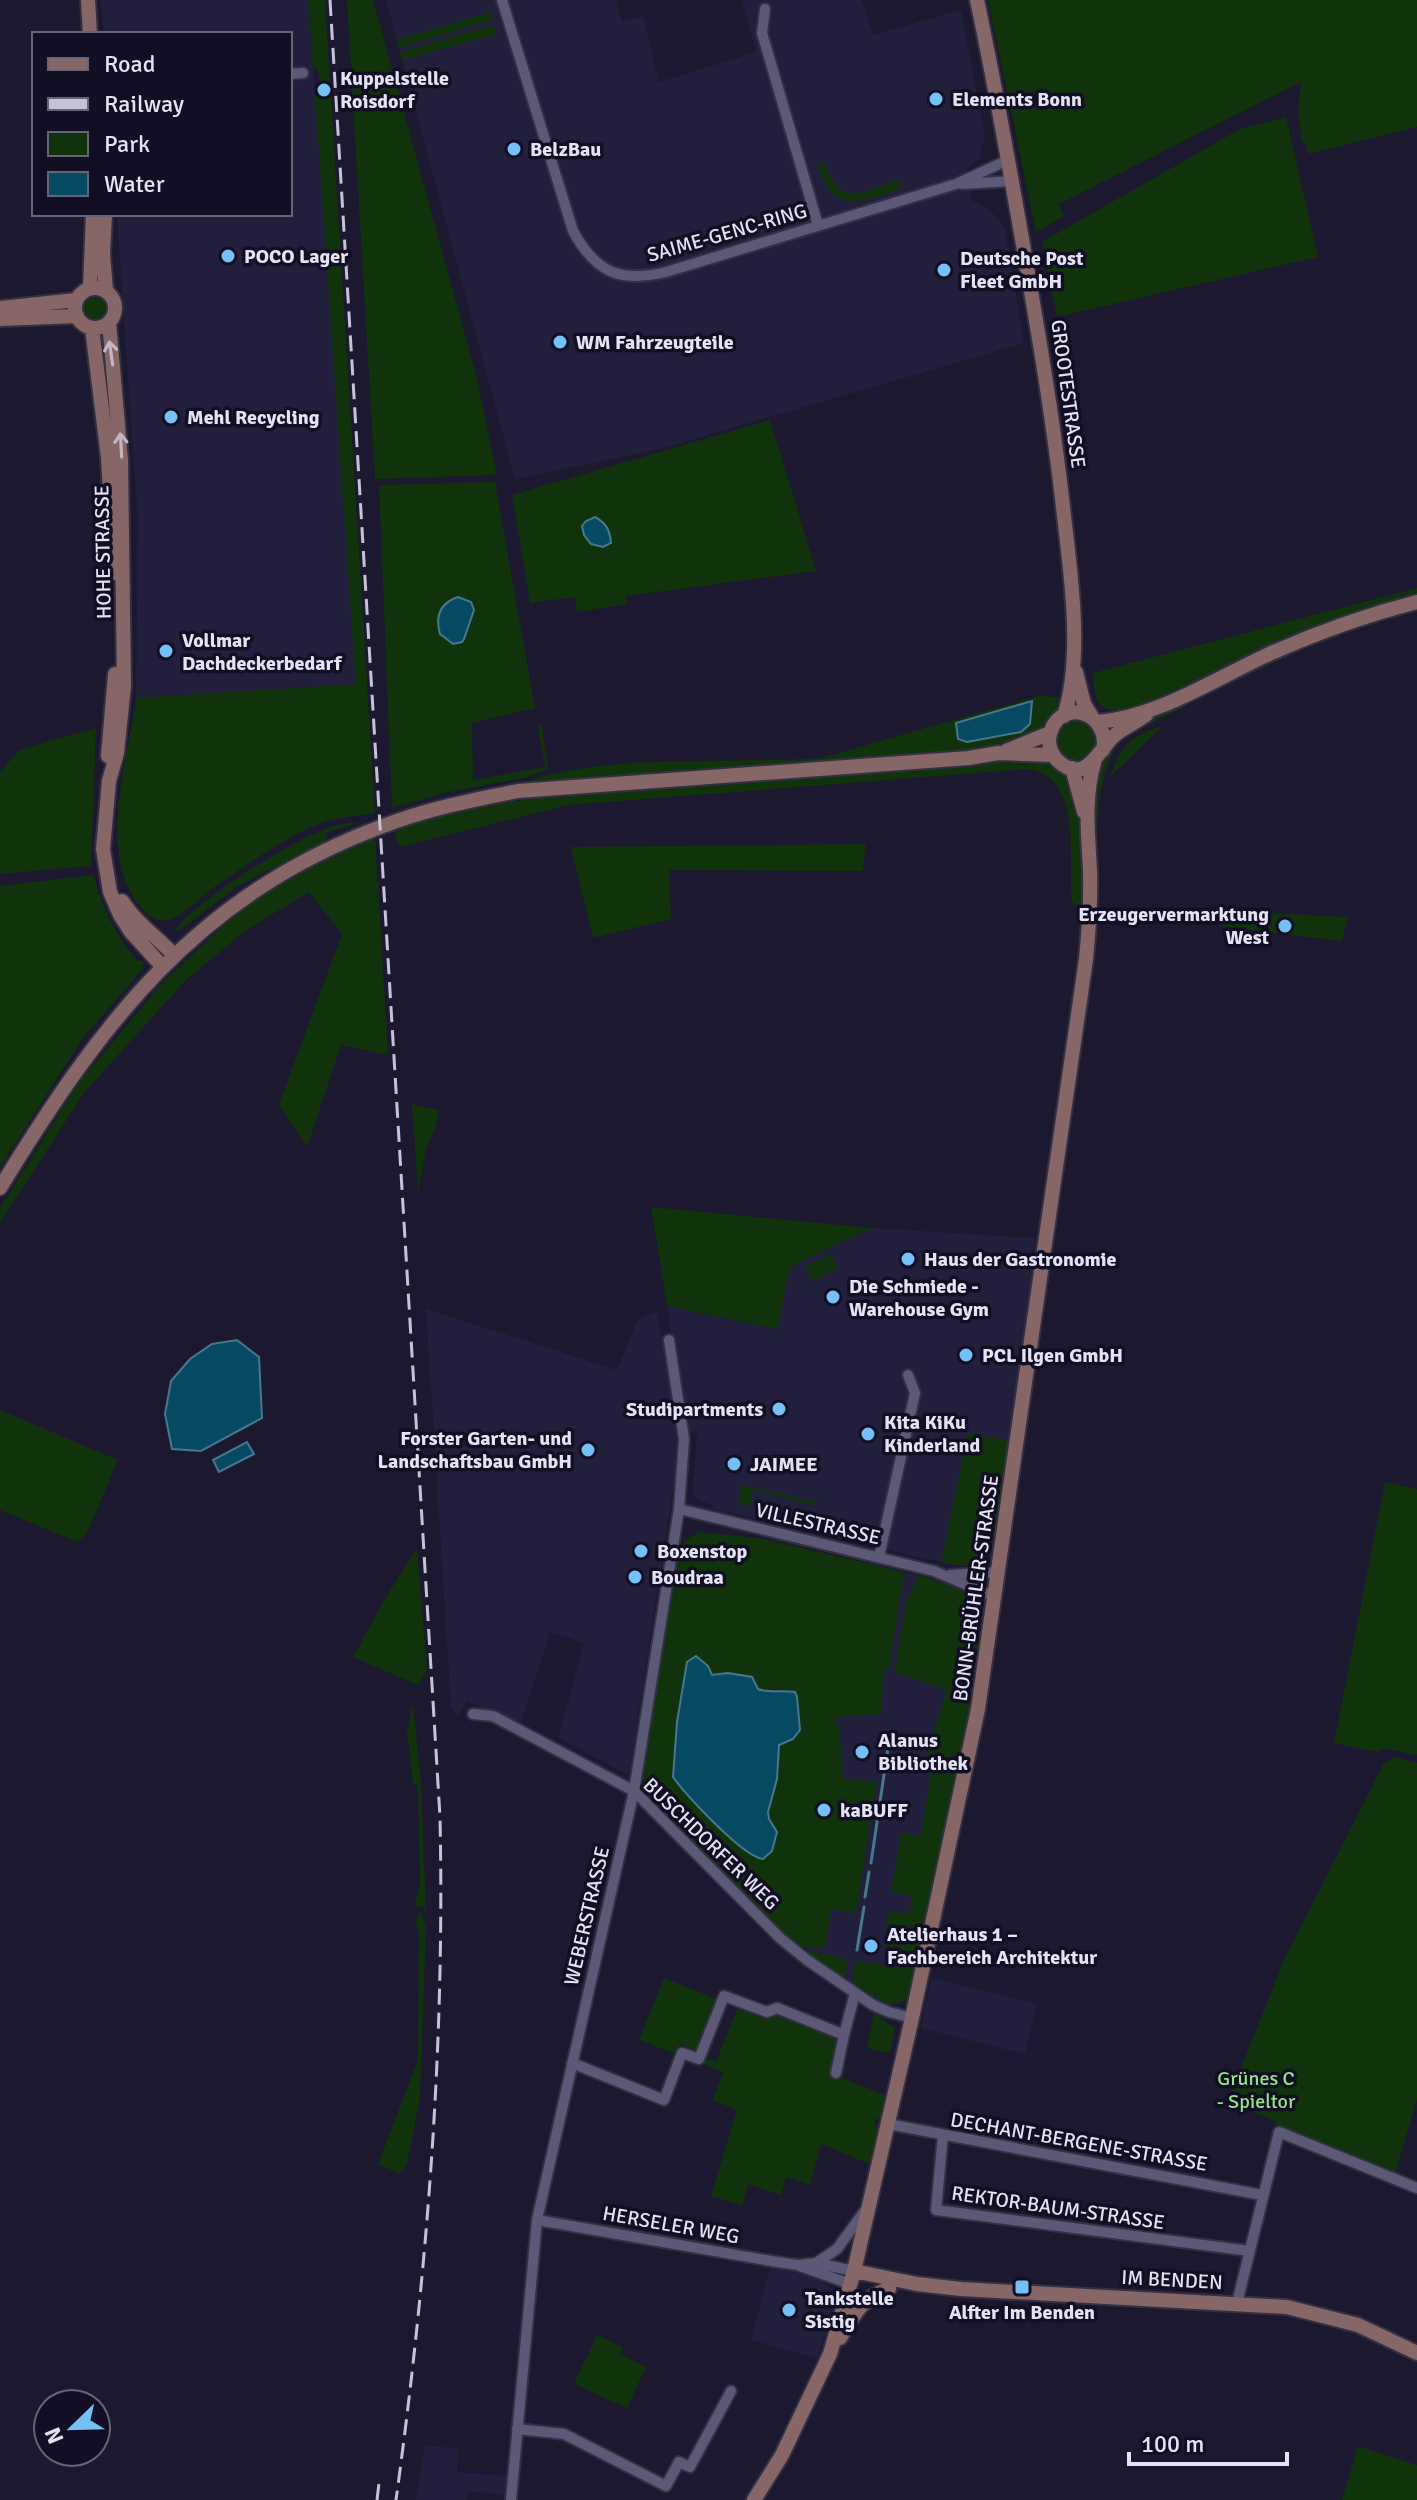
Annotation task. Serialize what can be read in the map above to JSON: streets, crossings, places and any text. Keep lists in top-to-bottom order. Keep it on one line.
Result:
{"streets":{"street":["SAIME-GENC-RING","GROOTESTRASSE","HOHE STRASSE","VILLESTRASSE","BONN-BRÜHLER-STRASSE","BUSCHDORFER WEG","WEBERSTRASSE","DECHANT-BERGENE-STRASSE","REKTOR-BAUM-STRASSE","HERSELER WEG","IM BENDEN"]},"crossings":[["SAIME-GENC-RING","GROOTESTRASSE"],["GROOTESTRASSE","BONN-BRÜHLER-STRASSE"],["VILLESTRASSE","BONN-BRÜHLER-STRASSE"],["VILLESTRASSE","WEBERSTRASSE"],["BONN-BRÜHLER-STRASSE","BUSCHDORFER WEG"],["BONN-BRÜHLER-STRASSE","DECHANT-BERGENE-STRASSE"],["BONN-BRÜHLER-STRASSE","HERSELER WEG"],["BONN-BRÜHLER-STRASSE","IM BENDEN"],["BUSCHDORFER WEG","WEBERSTRASSE"],["WEBERSTRASSE","HERSELER WEG"],["DECHANT-BERGENE-STRASSE","REKTOR-BAUM-STRASSE"],["HERSELER WEG","IM BENDEN"]],"parks":["Grünes C - Spieltor"],"places":{"other":["Kuppelstelle Roisdorf","Elements Bonn","BelzBau","POCO Lager","Deutsche Post Fleet GmbH","WM Fahrzeugteile","Mehl Recycling","Vollmar Dachdeckerbedarf","Erzeugervermarktung West","Haus der Gastronomie","Die Schmiede - Warehouse Gym","PCL Ilgen GmbH","Studipartments","Kita KiKu Kinderland","Forster Garten- und Landschaftsbau GmbH","JAIMEE","Boxenstop","Boudraa","Alanus Bibliothek","kaBUFF","Atelierhaus 1 – Fachbereich Architektur","Tankstelle Sistig"],"transit":["Alfter Im Benden"]},"legend":["Road","Railway","Park","Water"],"scale_bar":"100 m","north":"bottom left"}
